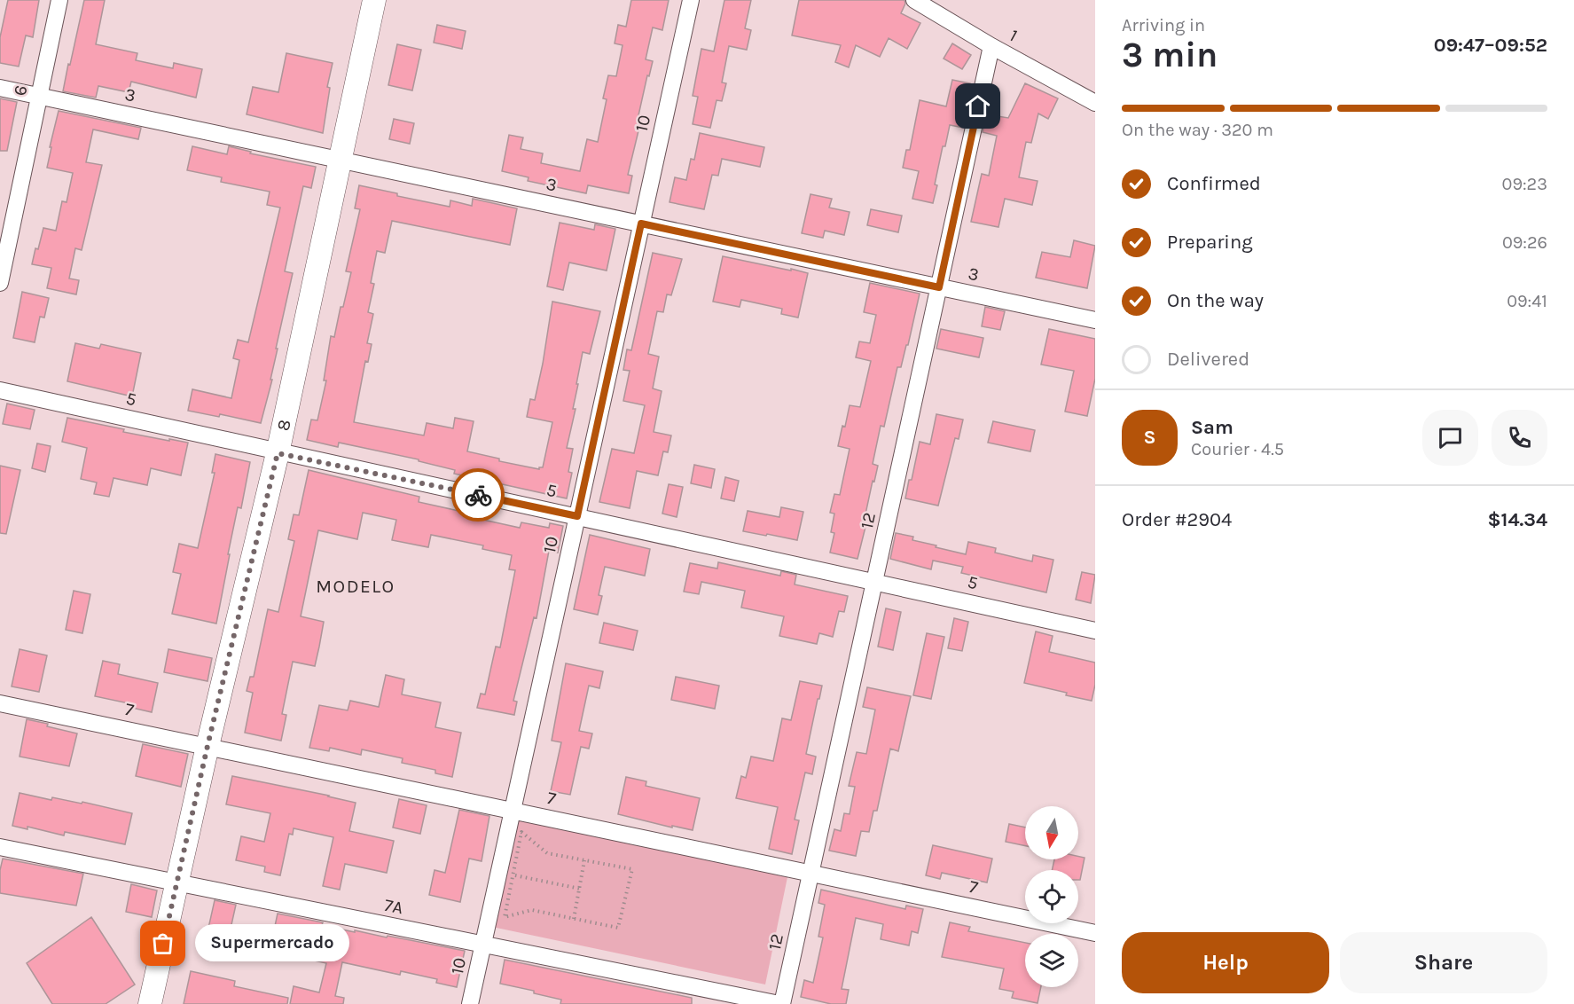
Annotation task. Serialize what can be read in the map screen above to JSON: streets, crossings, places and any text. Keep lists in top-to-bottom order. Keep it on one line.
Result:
{"streets":{"street":["1","6","3","10","5","8","12","7","7A"]},"crossings":[["1","12"],["6","3"],["3","10"],["3","8"],["3","12"],["10","5"],["10","7"],["10","7A"],["5","8"],["5","12"],["8","7"],["8","7A"],["12","7"],["12","7A"]],"districts":["MODELO"],"places":["Supermercado"],"north":"bottom","page":{"heading":["3 min","Arriving in","09:47–09:52"],"panel":["Sam","Courier · 4.5","Order #2904","$14.34"],"bar":"On the way · 320 m","list":[["Confirmed","09:23"],["Preparing","09:26"],["On the way","09:41"],"Delivered"],"round":"S","buttons":["Help","Share"],"bubble":"Supermercado"}}
